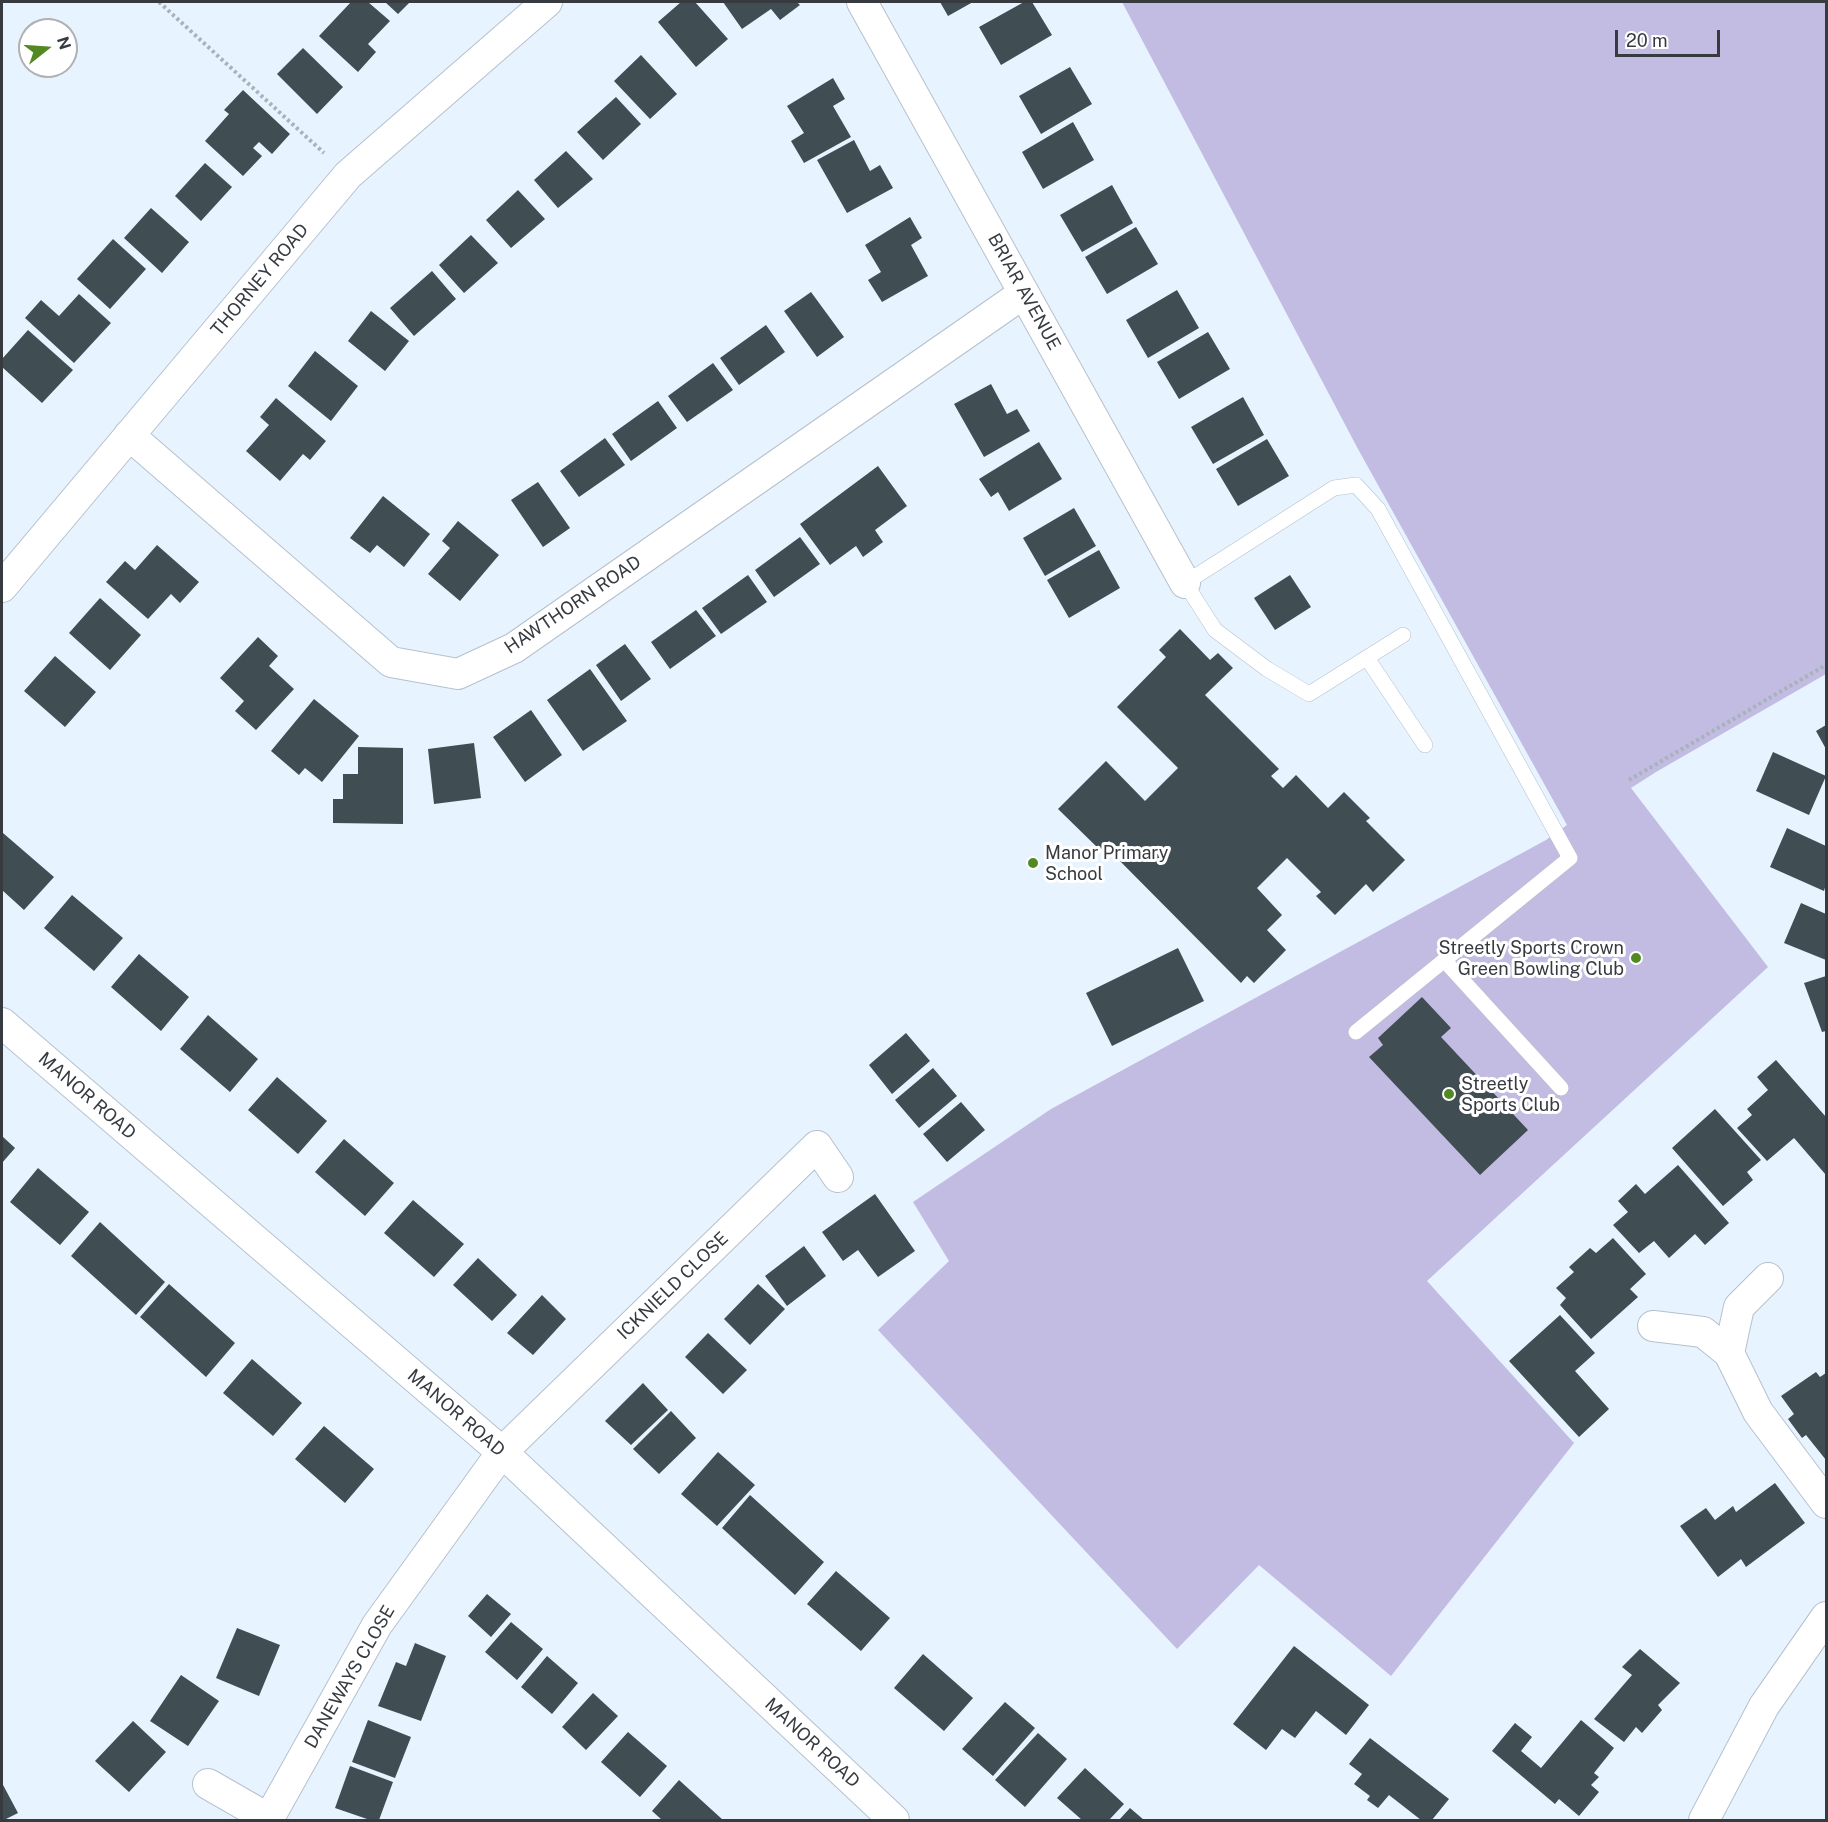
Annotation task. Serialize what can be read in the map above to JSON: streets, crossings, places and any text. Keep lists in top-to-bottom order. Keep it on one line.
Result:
{"streets":{"street":["THORNEY ROAD","BRIAR AVENUE","HAWTHORN ROAD","MANOR ROAD","ICKNIELD CLOSE","DANEWAYS CLOSE"]},"crossings":[["THORNEY ROAD","HAWTHORN ROAD"],["BRIAR AVENUE","HAWTHORN ROAD"],["MANOR ROAD","ICKNIELD CLOSE"],["MANOR ROAD","DANEWAYS CLOSE"],["ICKNIELD CLOSE","DANEWAYS CLOSE"]],"places":["Manor Primary School","Streetly Sports Crown Green Bowling Club","Streetly Sports Club"],"scale_bar":"20 m","north":"right"}
